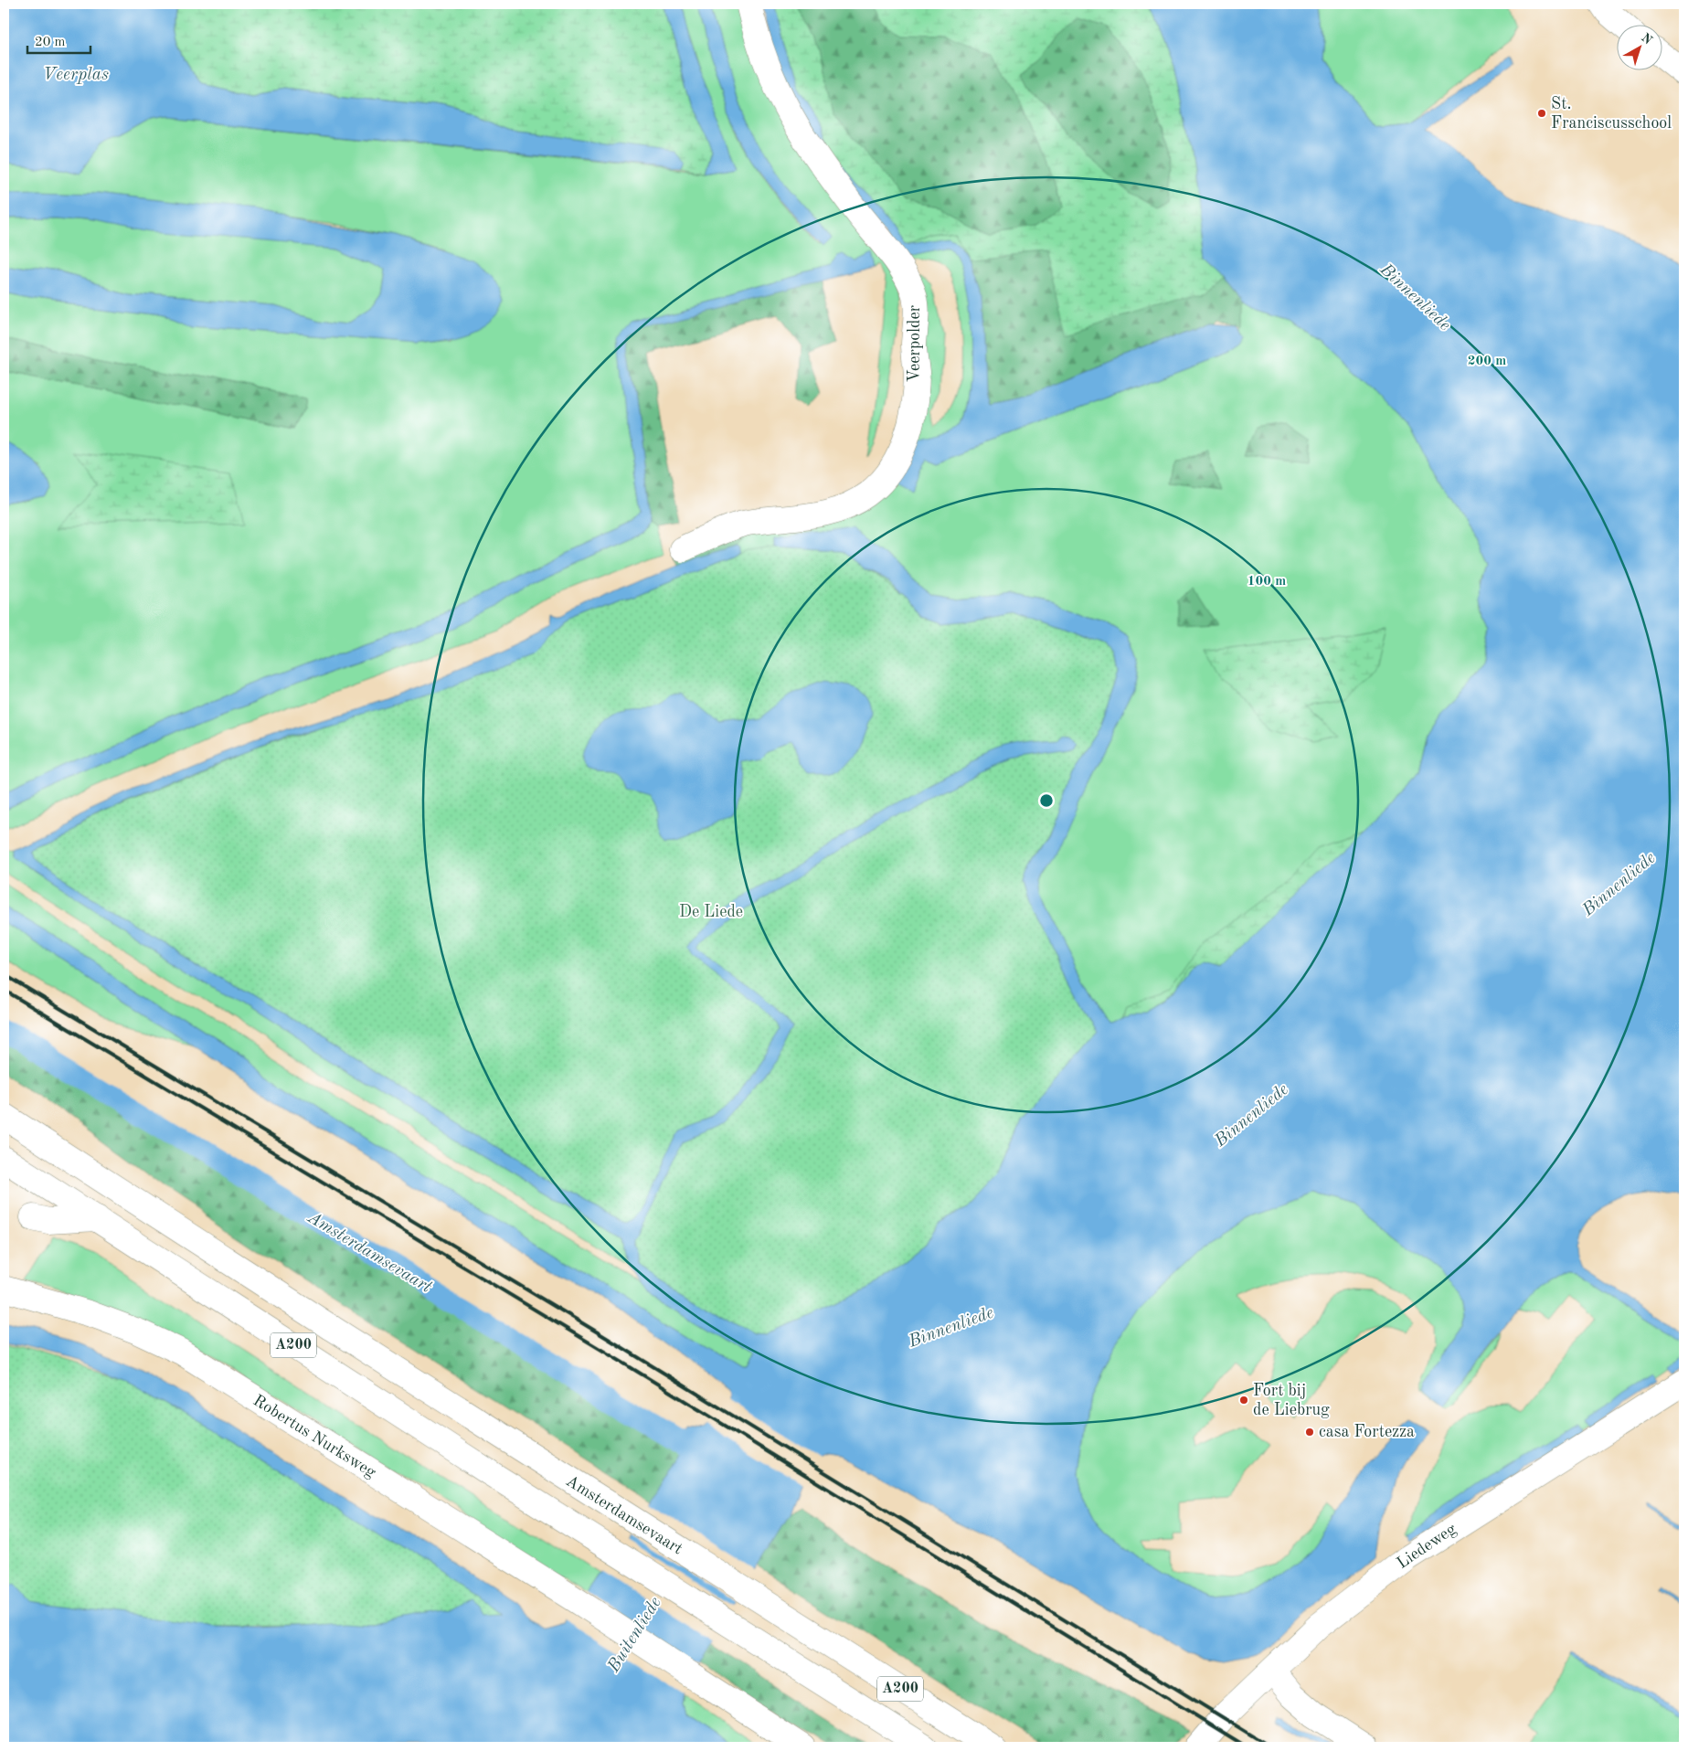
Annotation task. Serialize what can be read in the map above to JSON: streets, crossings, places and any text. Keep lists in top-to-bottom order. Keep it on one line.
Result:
{"streets":{"main road":["Veerpolder","A200","Robertus Nurksweg","Amsterdamsevaart","Liedeweg"]},"water":["Veerplas","Binnenliede","Amsterdamsevaart","Buitenliede"],"parks":["De Liede"],"places":["St. Franciscusschool","Fort bij de Liebrug","casa Fortezza"],"scale_bar":"20 m","north":"top right","rings":["200 m","100 m"]}
